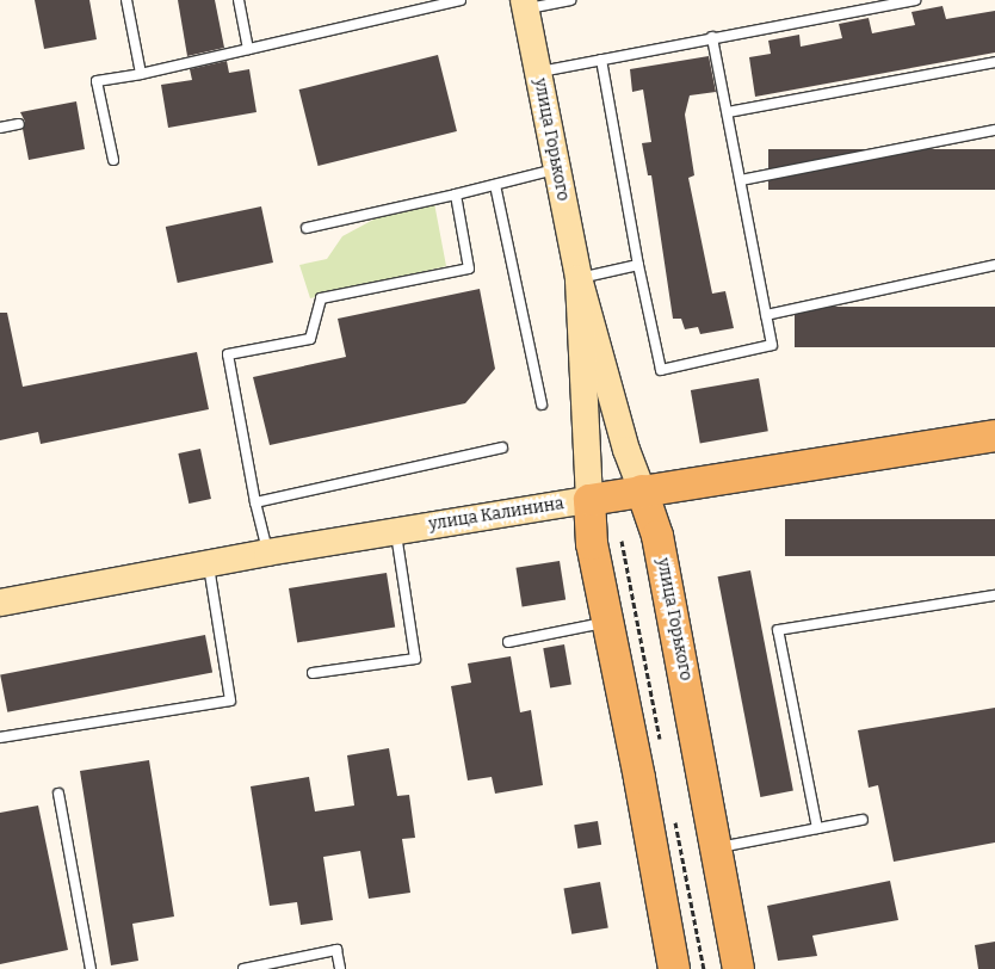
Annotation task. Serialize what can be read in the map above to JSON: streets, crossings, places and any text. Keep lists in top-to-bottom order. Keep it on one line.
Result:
{"streets":{"main road":["улица Горького","улица Калинина"]},"crossings":[["улица Горького","улица Калинина"]]}
